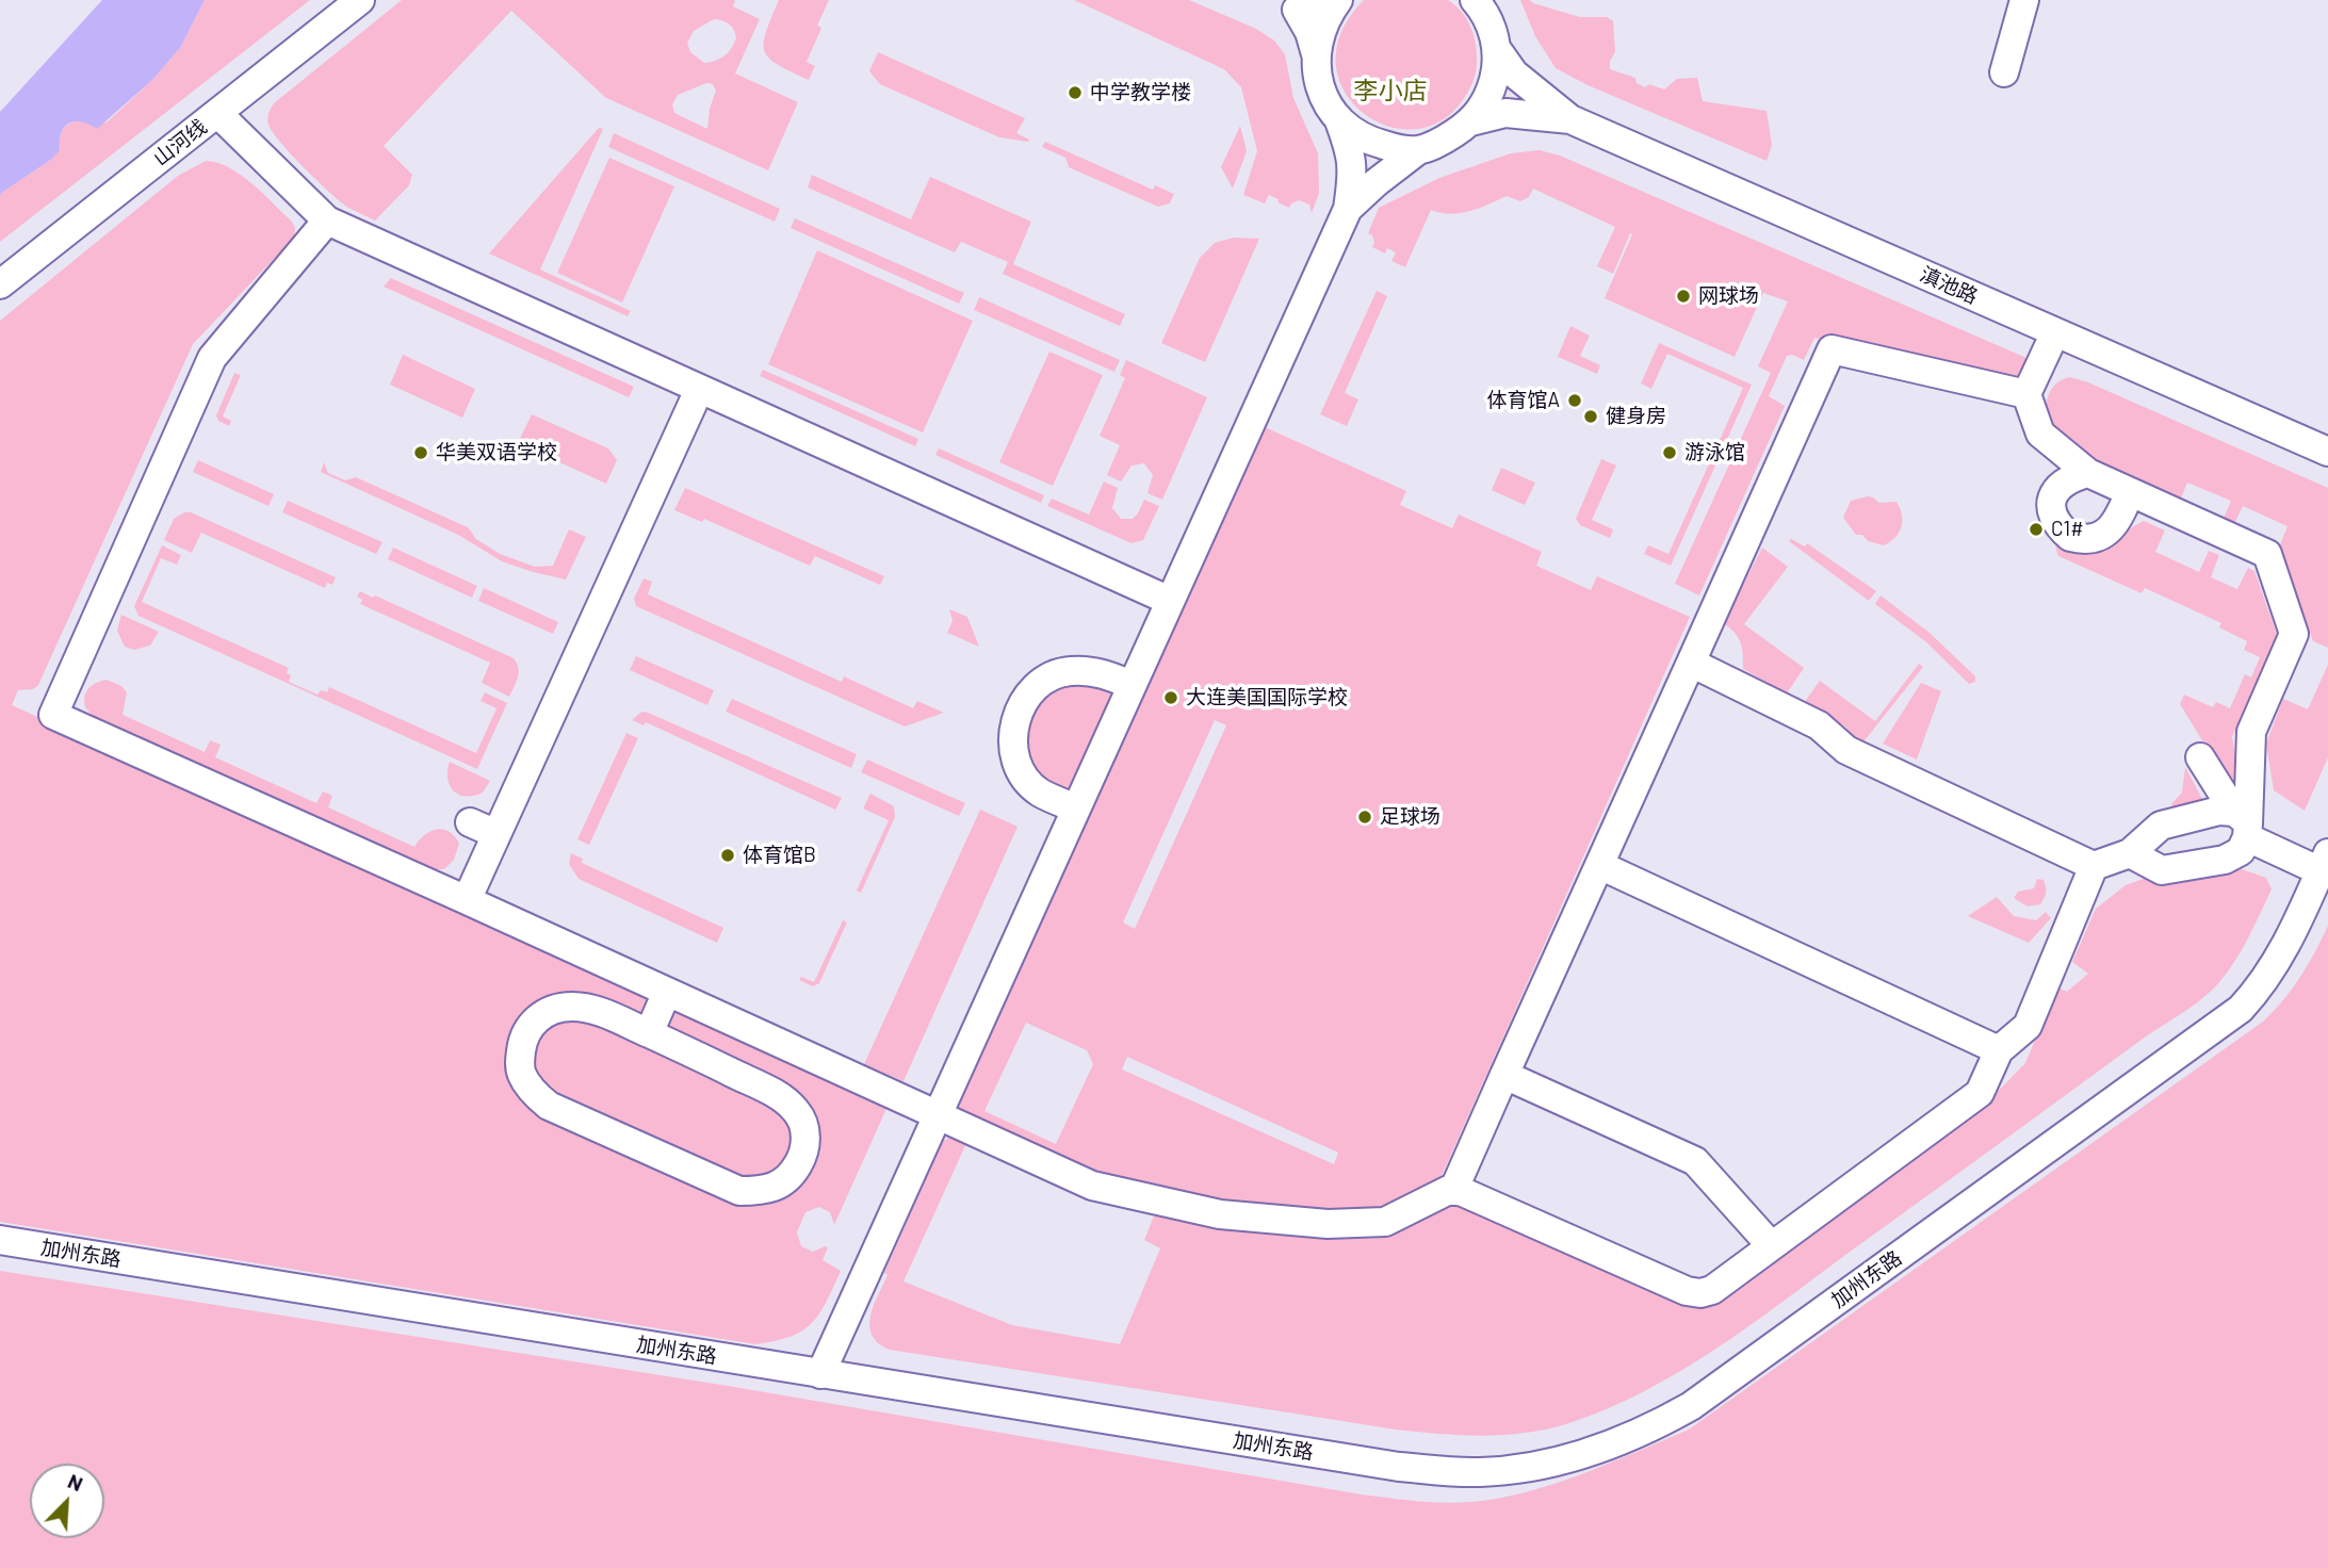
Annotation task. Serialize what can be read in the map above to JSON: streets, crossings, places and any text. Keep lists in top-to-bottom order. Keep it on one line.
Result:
{"streets":{"street":["山河线","滇池路","加州东路"]},"districts":["李小店"],"places":["中学教学楼","网球场","体育馆A","健身房","华美双语学校","游泳馆","C1#","大连美国国际学校","足球场","体育馆B"],"north":"top right"}
